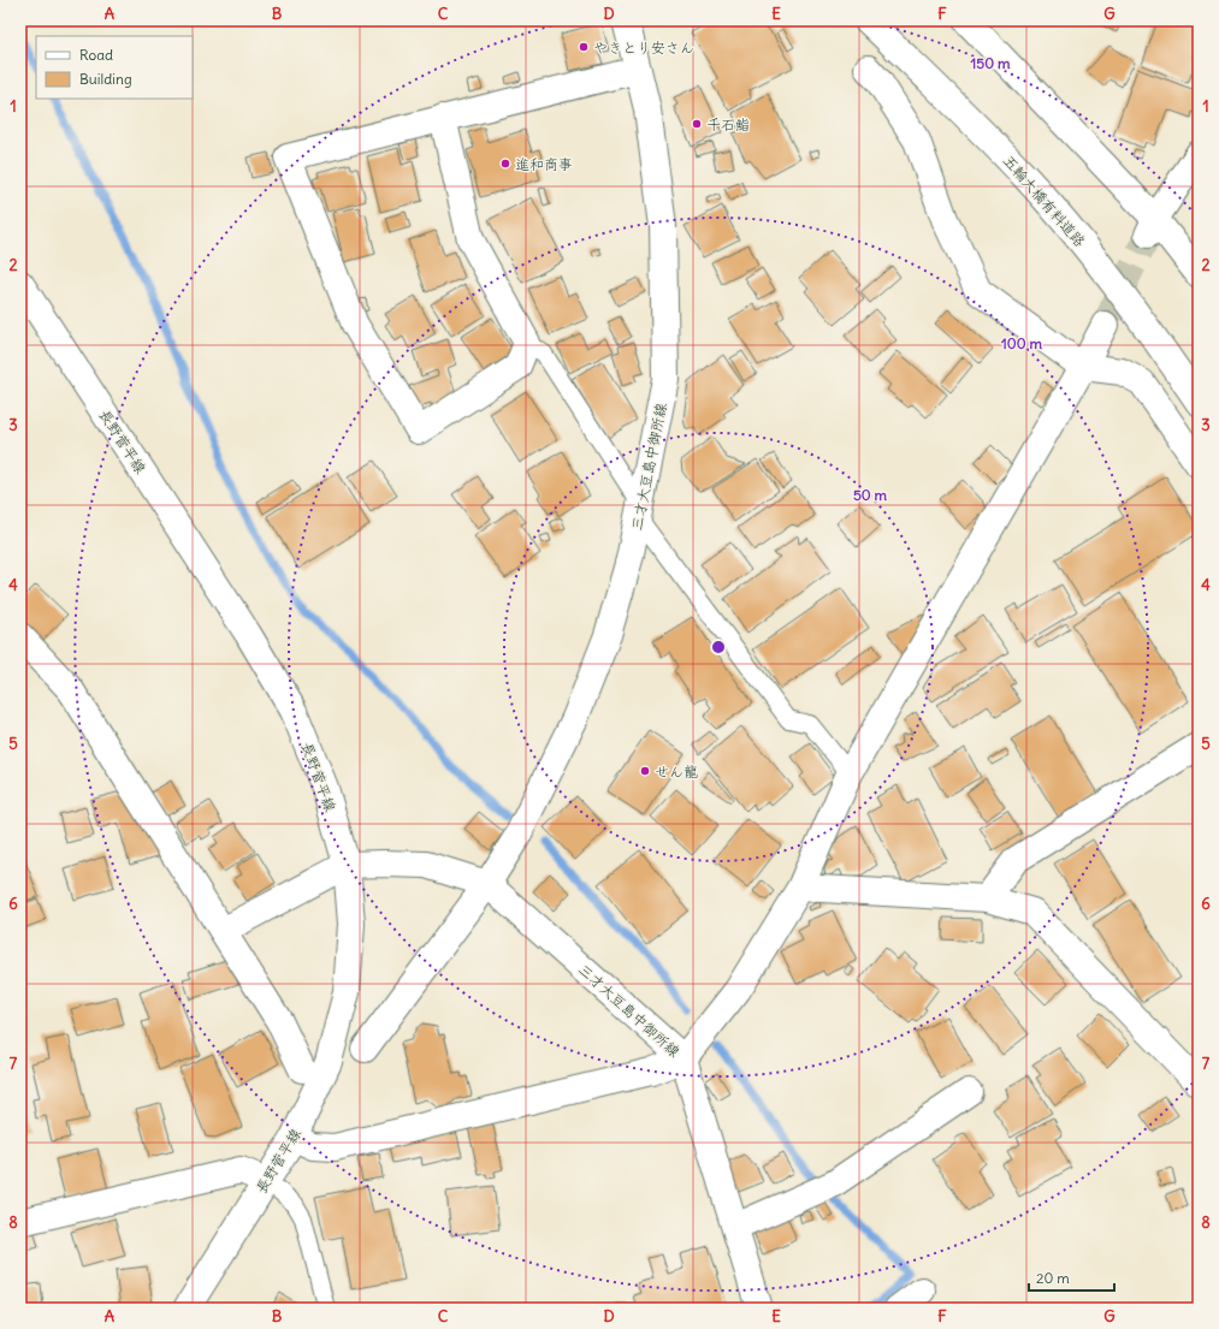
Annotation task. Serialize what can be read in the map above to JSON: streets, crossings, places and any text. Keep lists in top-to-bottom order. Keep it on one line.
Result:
{"streets":{"street":["五輪大橋有料道路","長野菅平線","三才大豆島中御所線"]},"crossings":[["長野菅平線","三才大豆島中御所線"]],"places":["やきとり安さん","千石鮨","進和商事","せん龍"],"legend":["Road","Building"],"scale_bar":"20 m","grid":{"columns":["A","B","C","D","E","F","G"],"rows":["1","2","3","4","5","6","7","8"]},"rings":["150 m","100 m","50 m"]}
